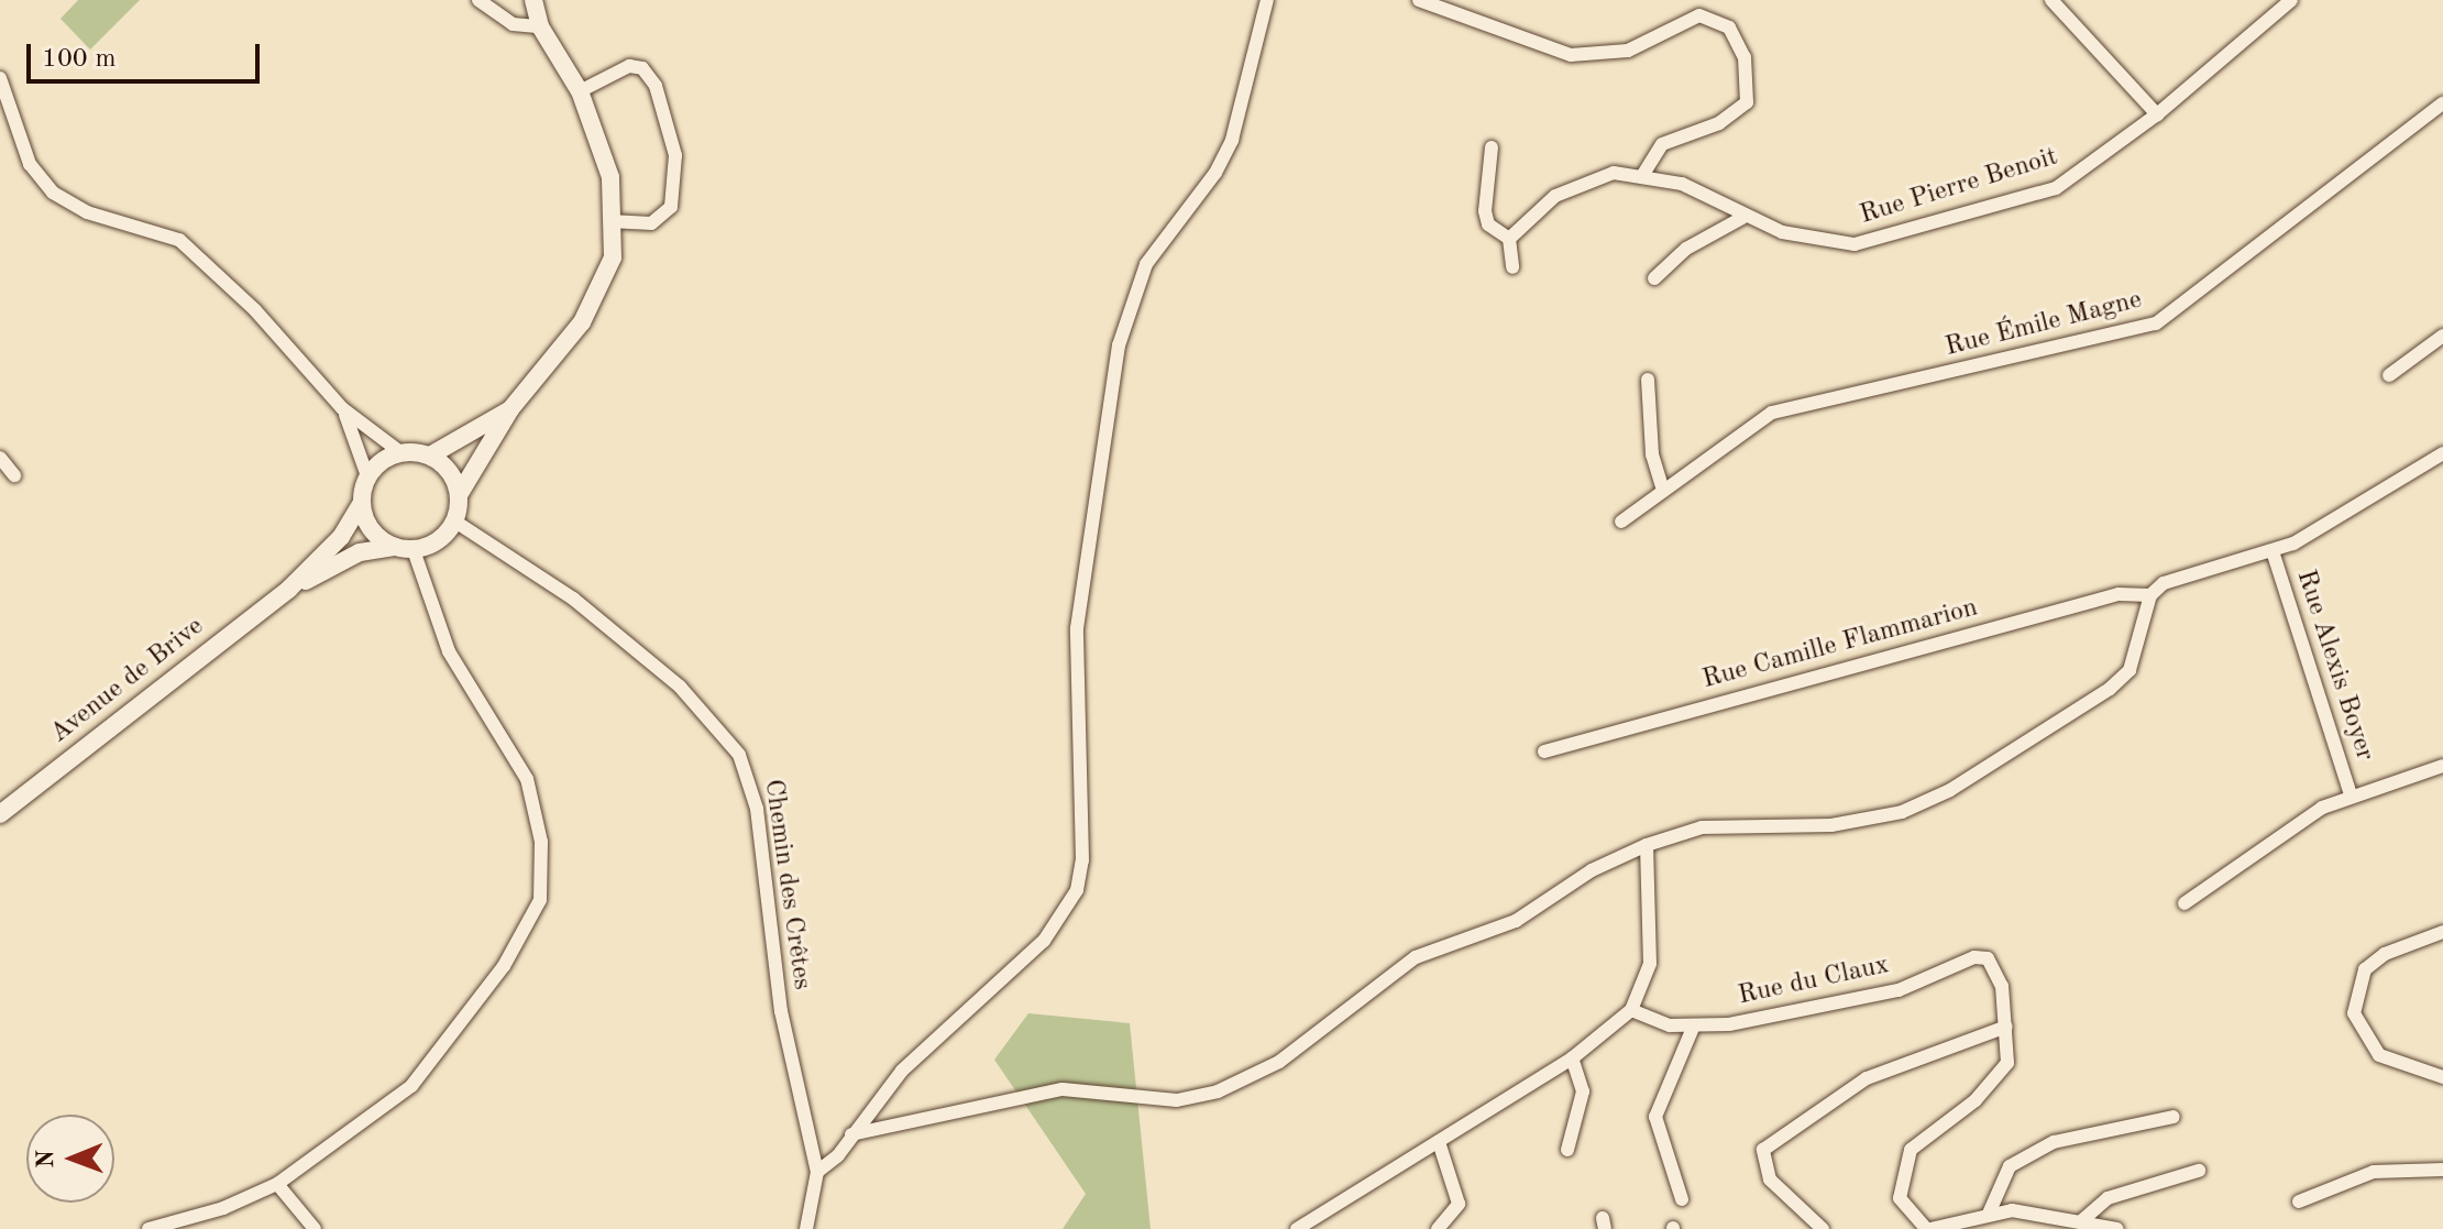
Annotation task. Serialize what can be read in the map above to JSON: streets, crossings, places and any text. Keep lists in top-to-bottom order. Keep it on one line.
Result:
{"streets":{"street":["Rue Pierre Benoit","Rue Émile Magne","Rue Camille Flammarion","Rue Alexis Boyer","Avenue de Brive","Chemin des Crêtes","Rue du Claux"]},"scale_bar":"100 m","north":"left"}
